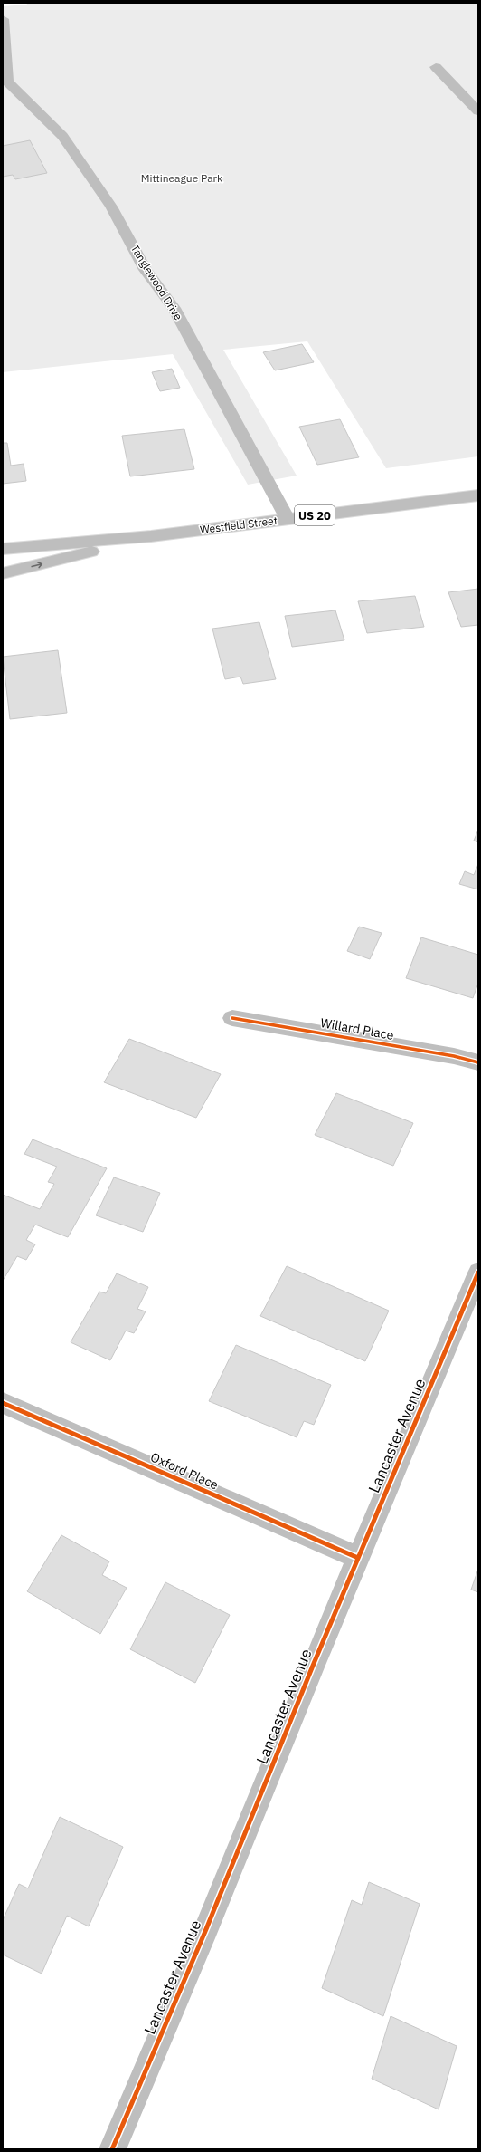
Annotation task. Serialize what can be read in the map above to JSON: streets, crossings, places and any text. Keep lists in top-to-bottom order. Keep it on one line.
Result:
{"streets":{"street":["Tanglewood Drive","US 20","Westfield Street","Willard Place","Lancaster Avenue","Oxford Place"]},"crossings":[["Tanglewood Drive","Westfield Street"],["Lancaster Avenue","Oxford Place"]],"parks":["Mittineague Park"]}
